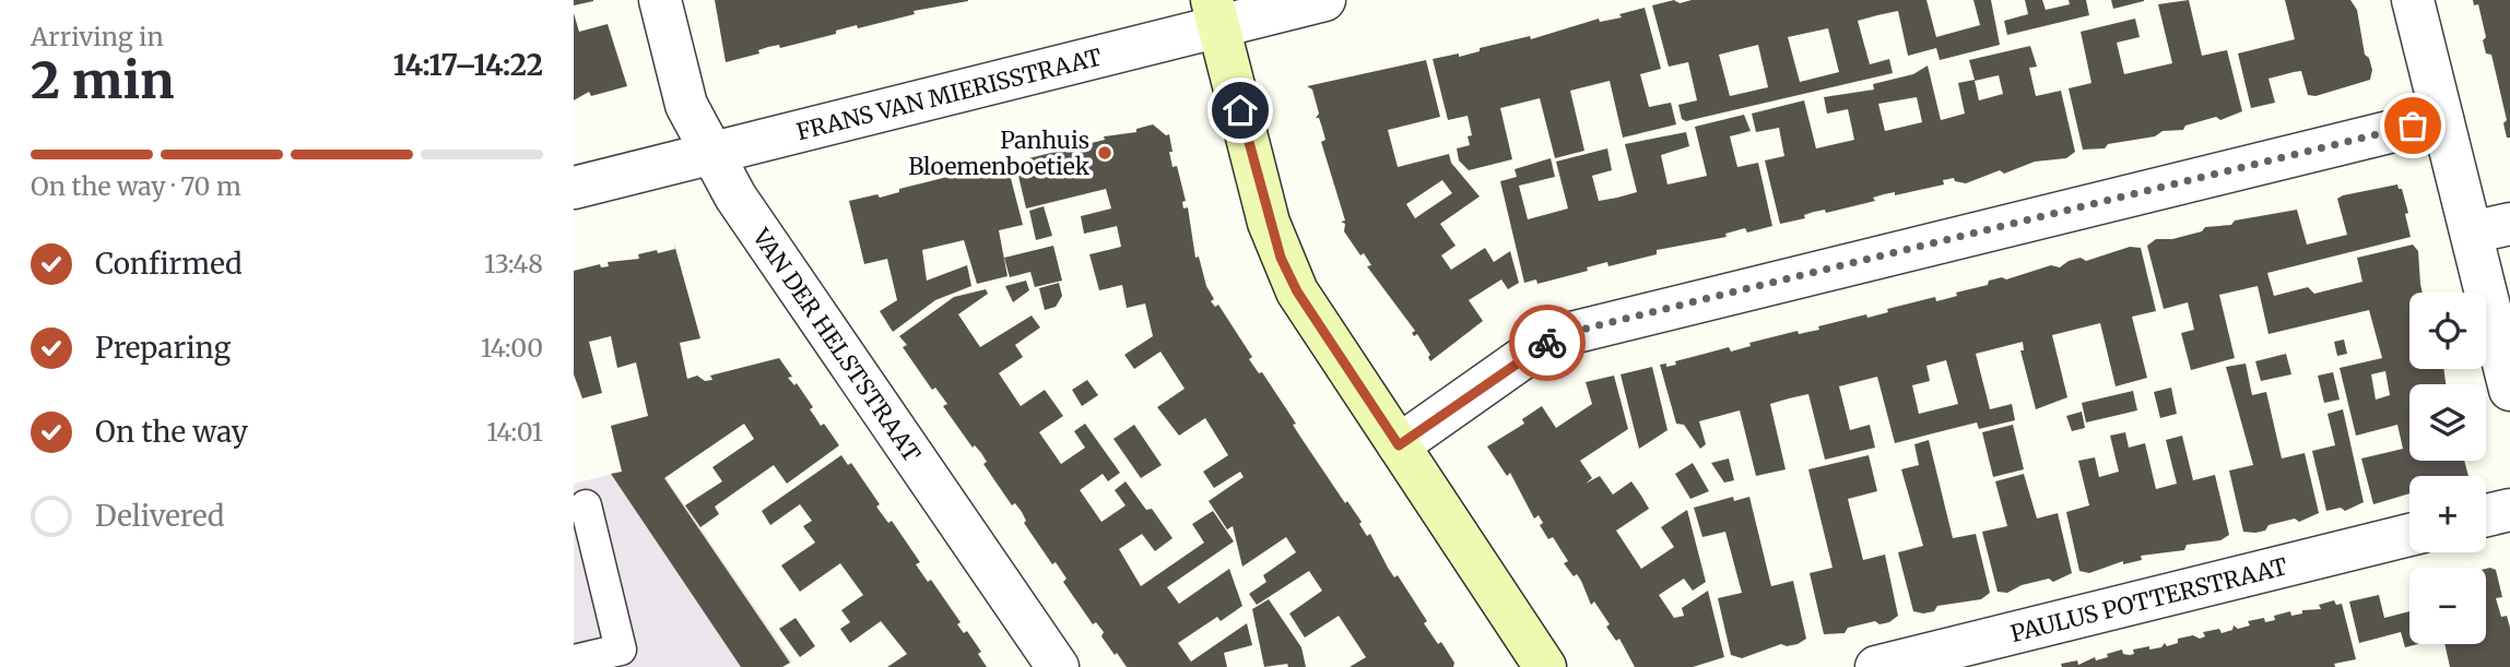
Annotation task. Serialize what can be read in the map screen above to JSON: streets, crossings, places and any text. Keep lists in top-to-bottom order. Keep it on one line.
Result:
{"streets":{"street":["FRANS VAN MIERISSTRAAT","VAN DER HELSTSTRAAT","PAULUS POTTERSTRAAT"]},"crossings":[["FRANS VAN MIERISSTRAAT","VAN DER HELSTSTRAAT"]],"places":["Panhuis Bloemenboetiek"],"page":{"heading":["2 min","Arriving in","14:17–14:22"],"bar":"On the way · 70 m","list":[["Confirmed","13:48"],["Preparing","14:00"],["On the way","14:01"],"Delivered"],"map_buttons":["+","−"]}}
